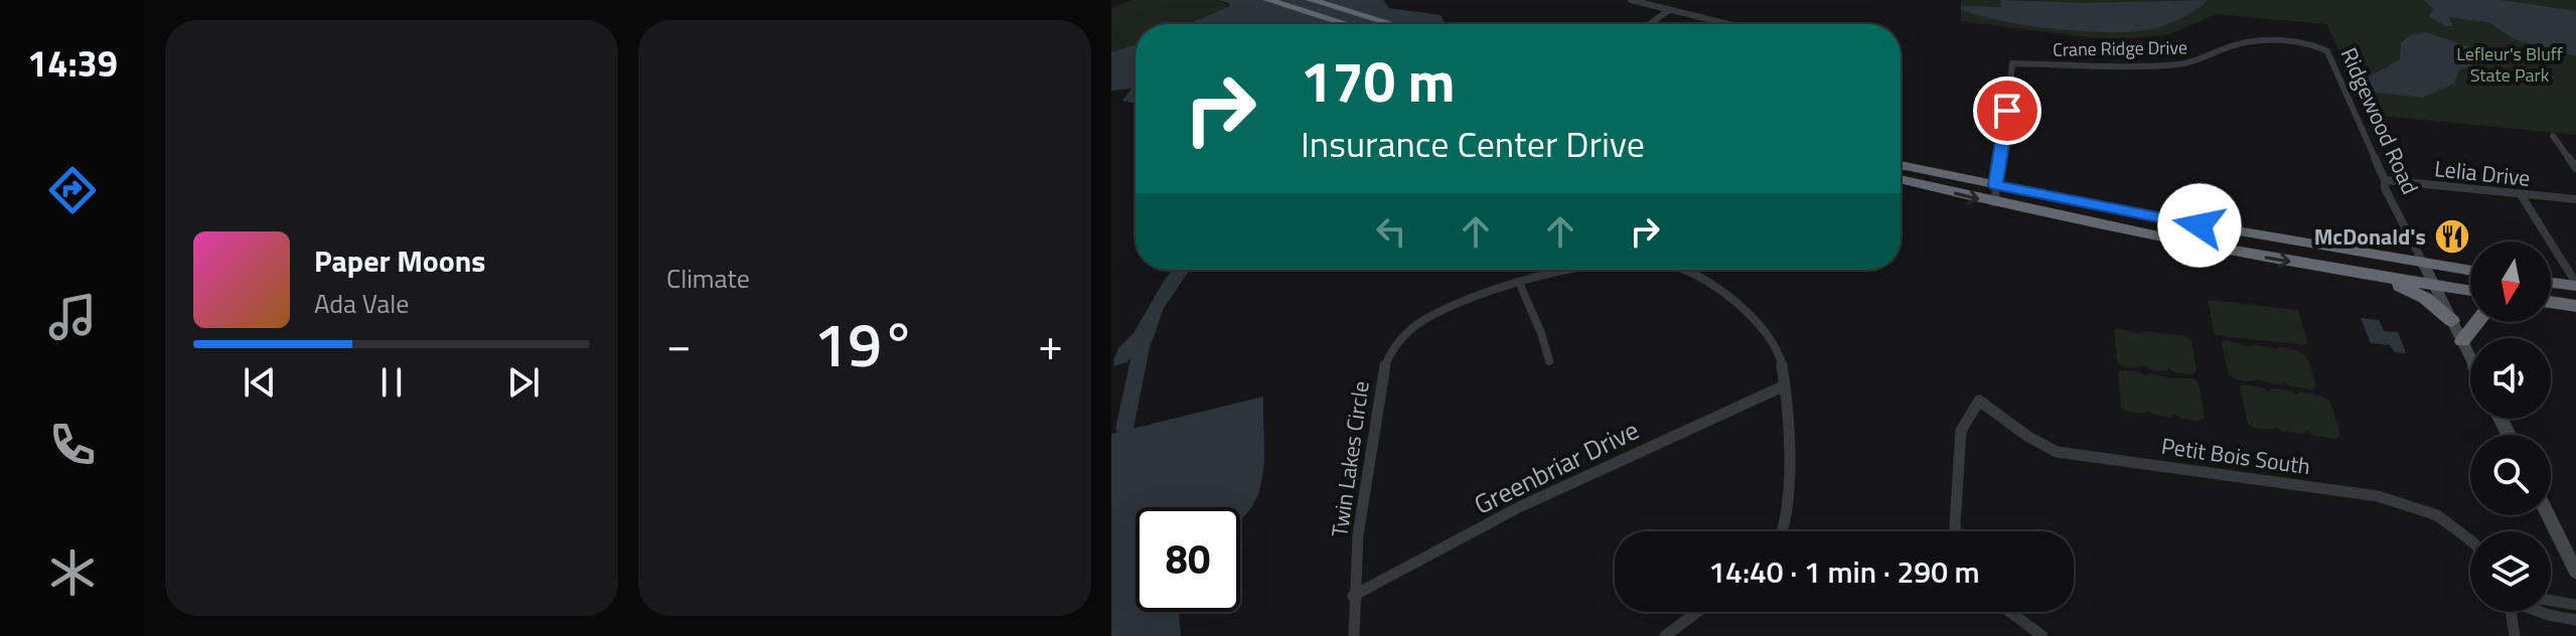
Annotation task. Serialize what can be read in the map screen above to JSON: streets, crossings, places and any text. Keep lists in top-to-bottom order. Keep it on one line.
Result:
{"streets":{"street":["Crane Ridge Drive","Ridgewood Road","Lelia Drive","Petit Bois South","Twin Lakes Circle","Greenbriar Drive"]},"crossings":[["Crane Ridge Drive","Ridgewood Road"],["Ridgewood Road","Lelia Drive"],["Twin Lakes Circle","Greenbriar Drive"]],"parks":["Lefleur's Bluff State Park"],"places":{"restaurant":["McDonald's"]},"north":"bottom","page":{"tabs":"14:39","tile":"Climate","turn":["170 m","Insurance Center Drive"],"song":["Paper Moons","Ada Vale"],"heat":["−","19°","+"],"limit":"80","trip":"14:40 · 1 min · 290 m"}}
